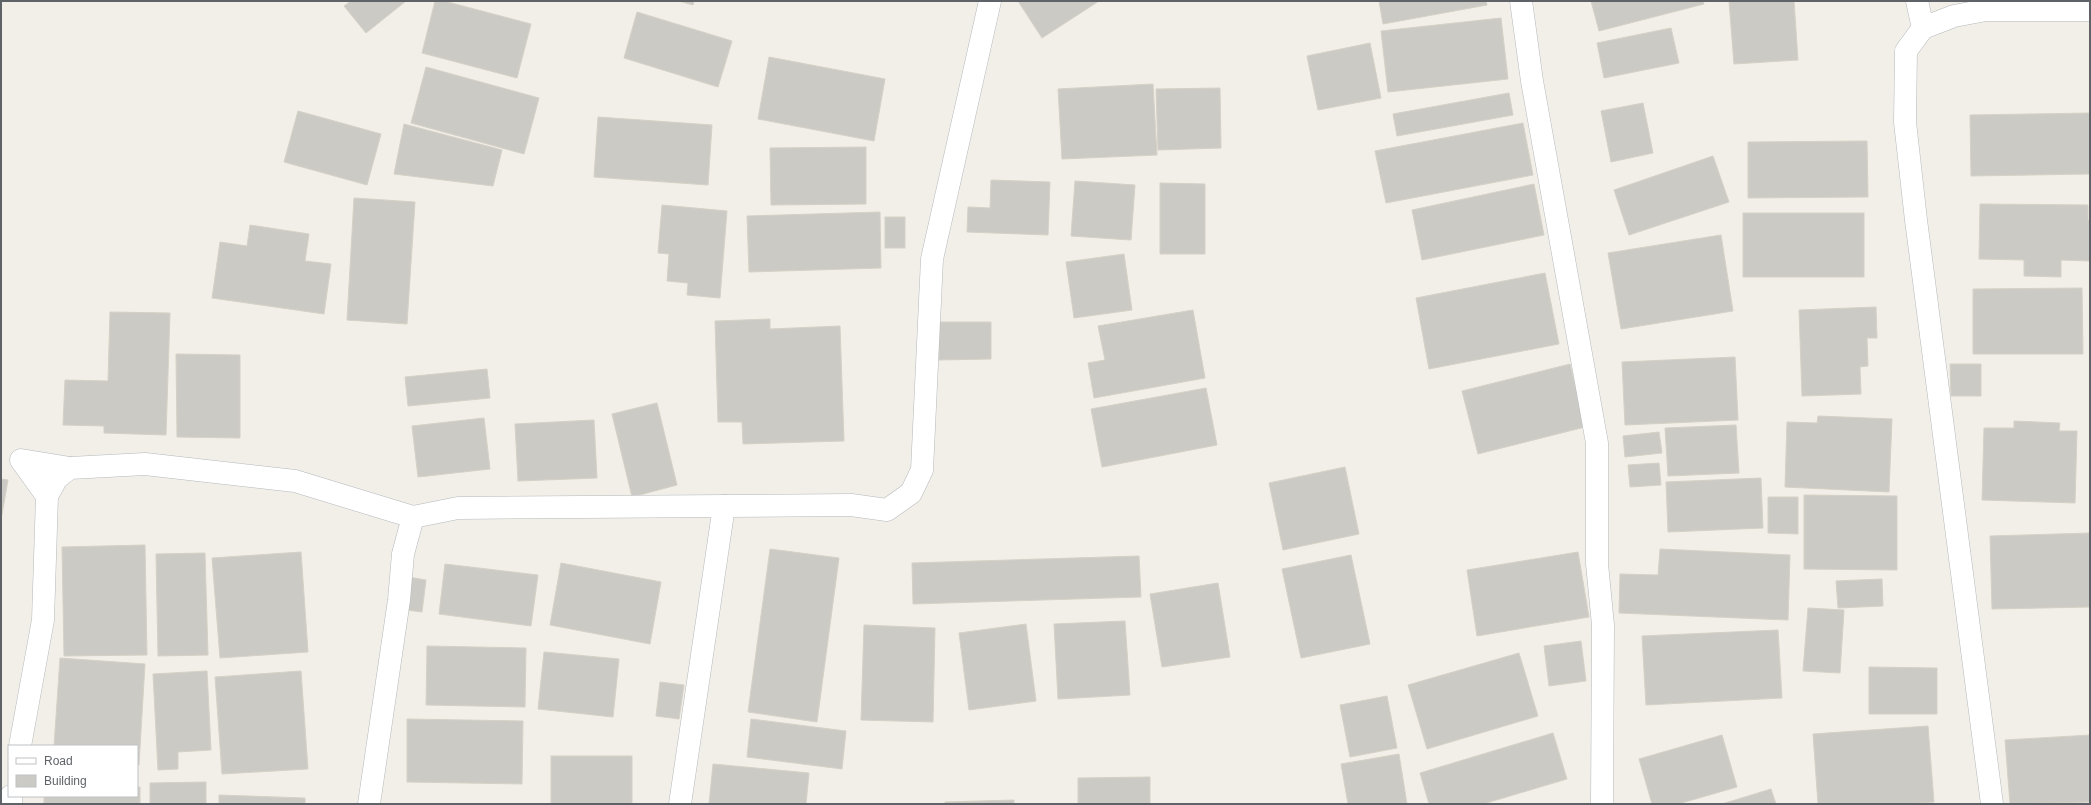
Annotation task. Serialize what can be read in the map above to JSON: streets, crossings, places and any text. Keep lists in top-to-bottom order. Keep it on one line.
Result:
{"legend":["Road","Building"]}
